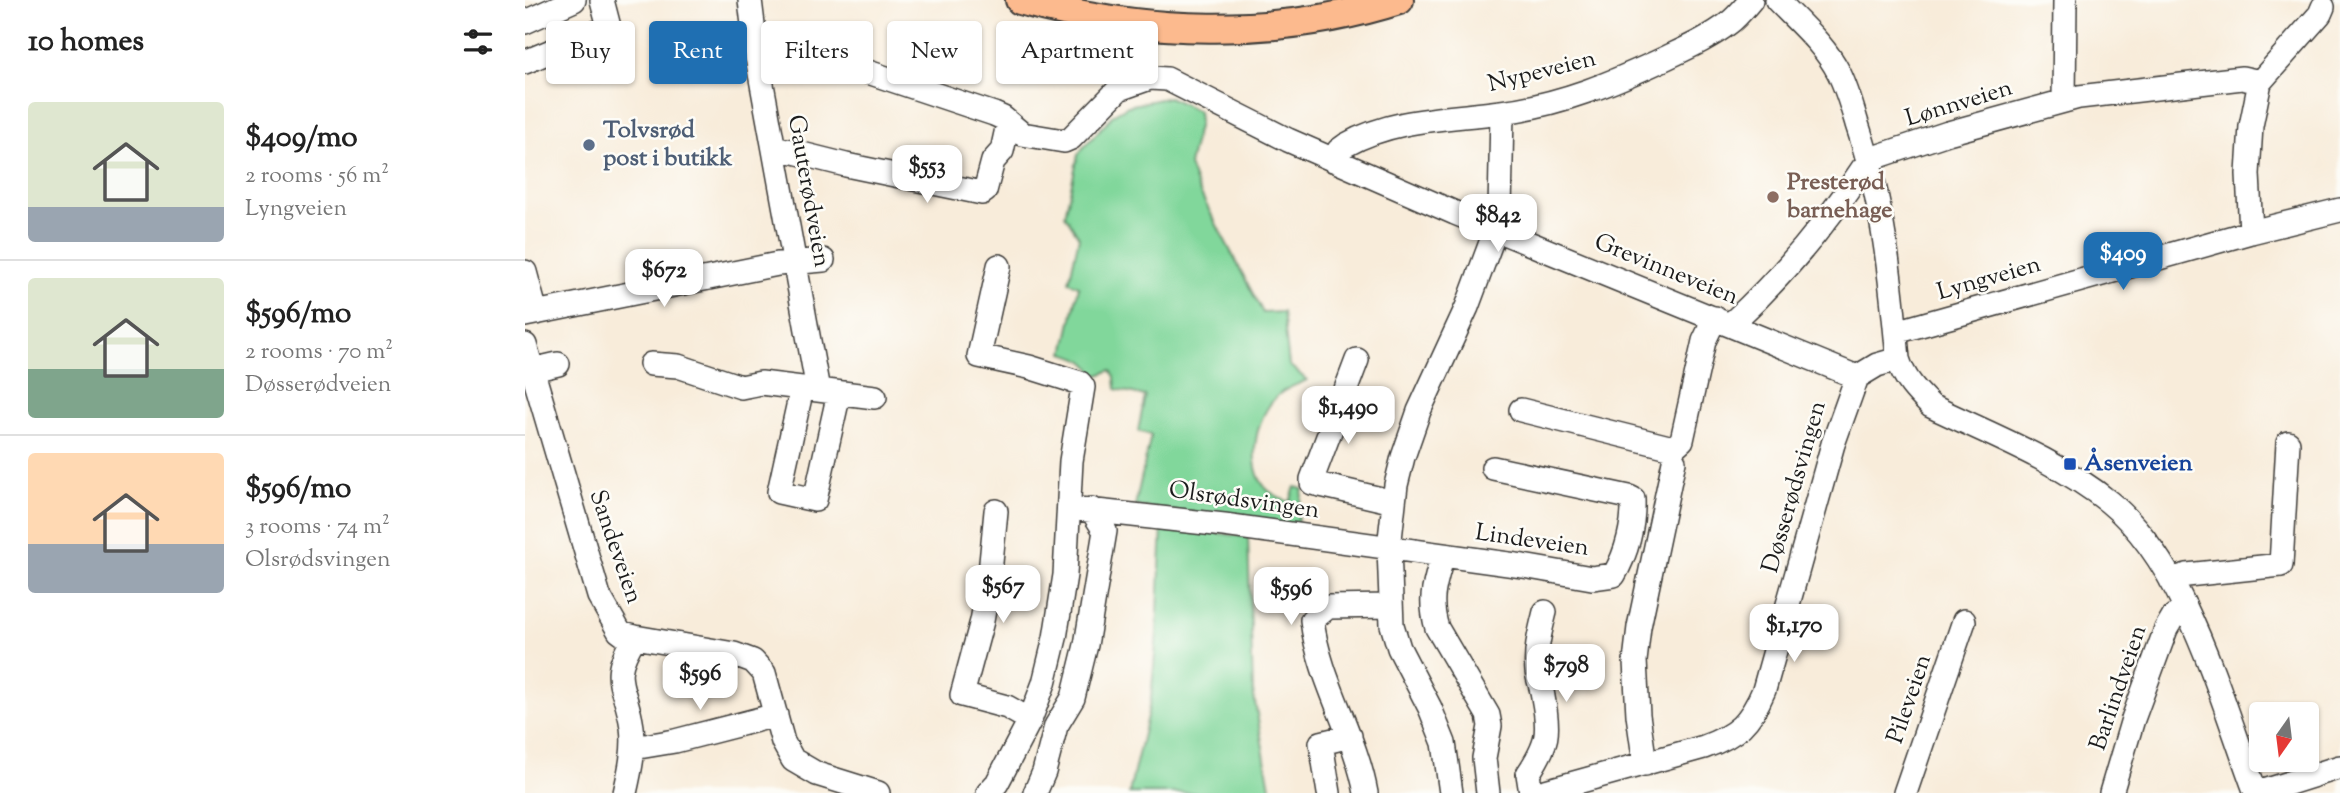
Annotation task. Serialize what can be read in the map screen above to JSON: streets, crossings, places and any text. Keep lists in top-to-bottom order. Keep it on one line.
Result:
{"streets":{"street":["Nypeveien","Lønnveien","Gauterødveien","Grevinneveien","Lyngveien","Døsserødsvingen","Olsrødsvingen","Lindeveien","Sandeveien","Barlindveien","Pileveien"]},"crossings":[["Nypeveien","Grevinneveien"],["Grevinneveien","Døsserødsvingen"],["Olsrødsvingen","Lindeveien"]],"places":{"other":["Tolvsrød post i butikk","Presterød barnehage"],"transit":["Åsenveien"]},"north":"bottom","page":{"heading":"10 homes","chip":["Buy","Rent","Filters","New","Apartment"],"list":[{"name":"$409/mo","note":"2 rooms · 56 m² · Lyngveien"},{"name":"$596/mo","note":"2 rooms · 70 m² · Døsserødveien"},{"name":"$596/mo","note":"3 rooms · 74 m² · Olsrødsvingen"}],"price":["$553","$842","$409","$672","$1,490","$567","$596","$1,170","$798","$596"]}}
